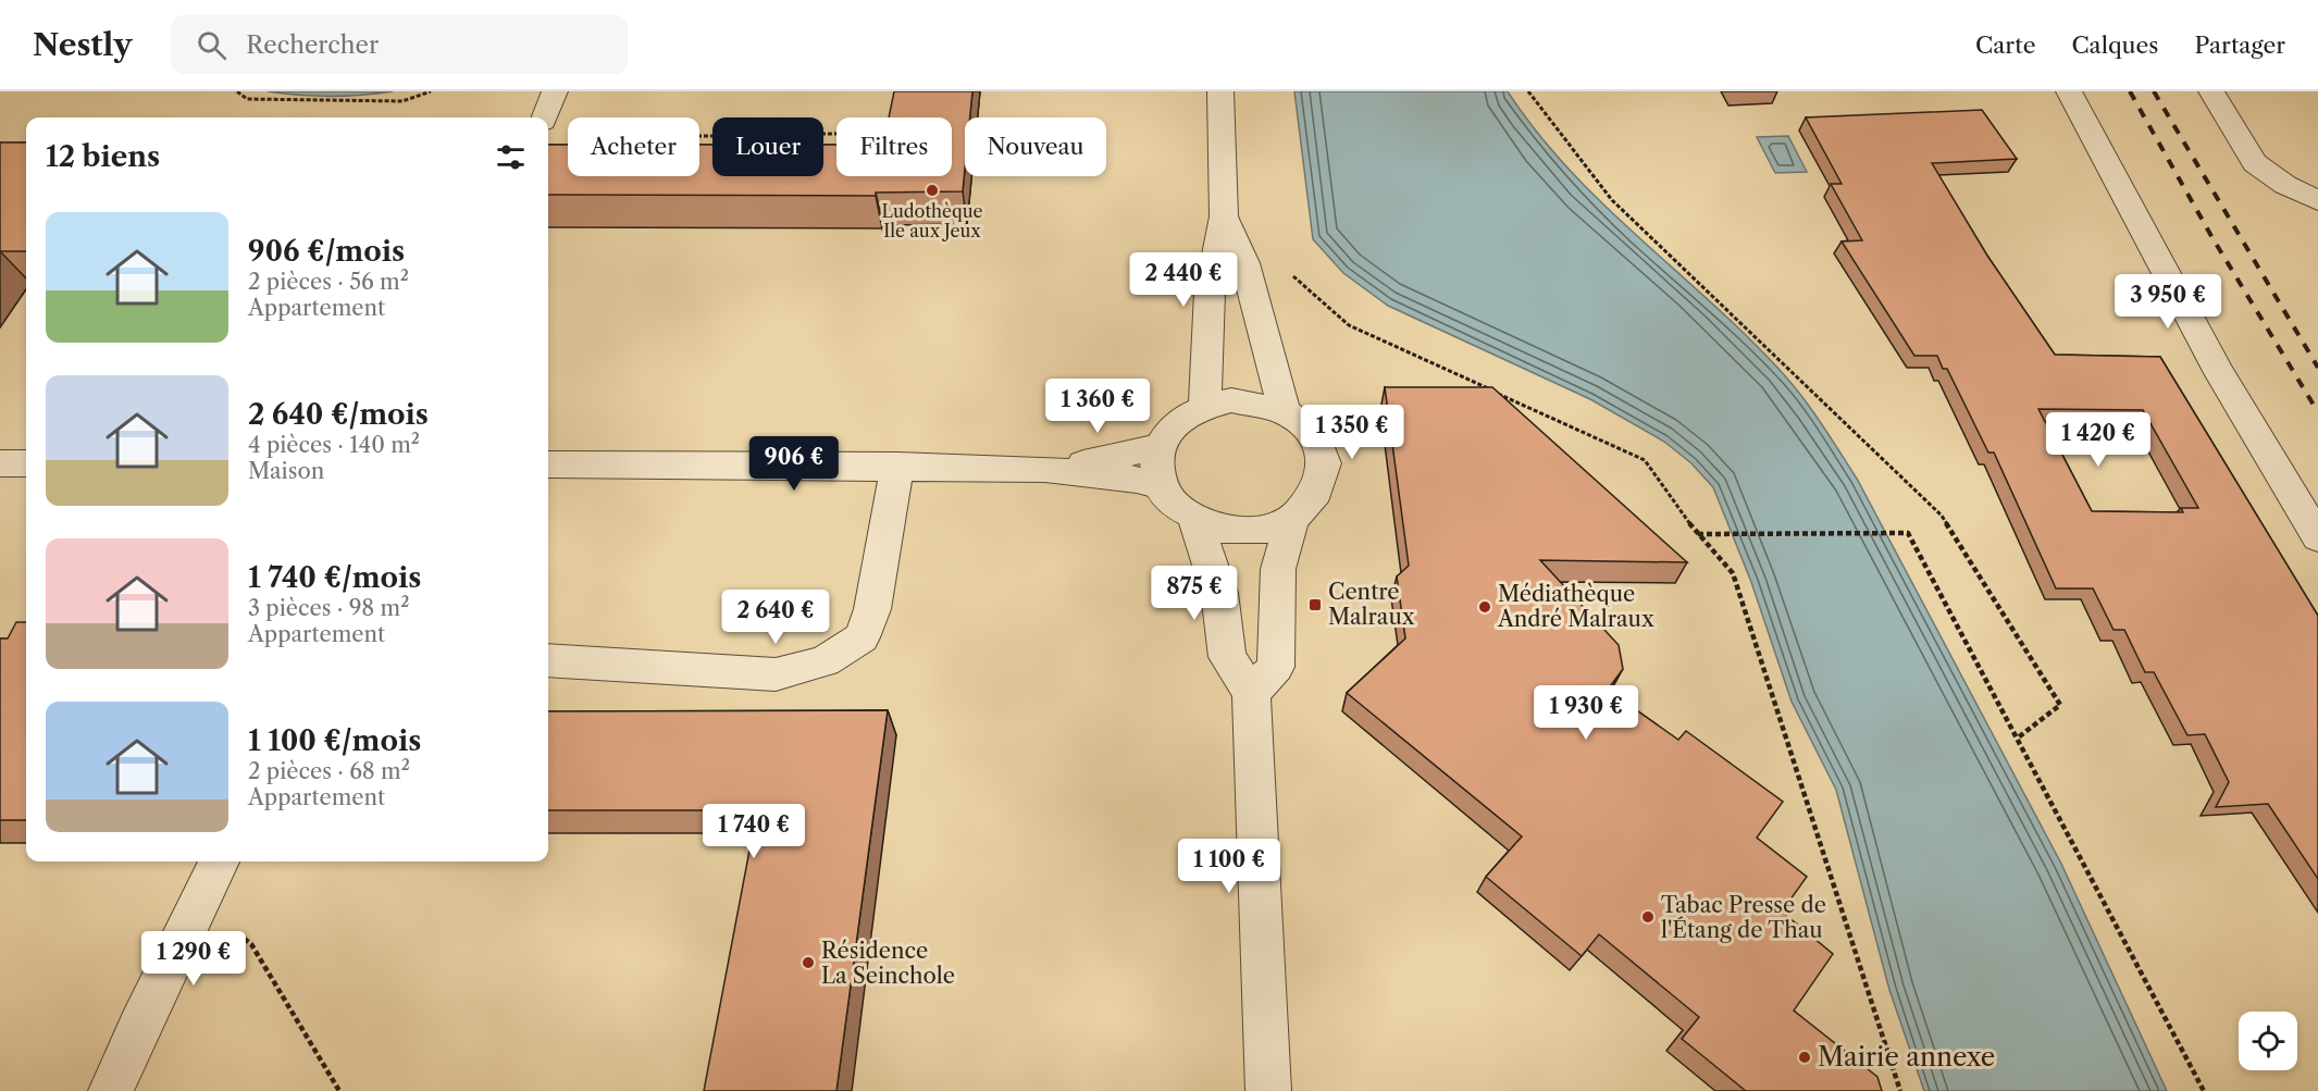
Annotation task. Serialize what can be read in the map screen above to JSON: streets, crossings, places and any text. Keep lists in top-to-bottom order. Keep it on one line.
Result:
{"places":{"other":["Ludothèque Ile aux Jeux","Médiathèque André Malraux","Tabac Presse de l'Étang de Thau","Résidence La Seinchole","Mairie annexe"],"transit":["Centre Malraux"]},"page":{"header":"Nestly","search":"Rechercher","nav":["Carte","Calques","Partager"],"chip":["Acheter","Louer","Filtres","Nouveau"],"heading":"12 biens","list":[{"name":"906 €/mois","note":"2 pièces · 56 m² · Appartement"},{"name":"2 640 €/mois","note":"4 pièces · 140 m² · Maison"},{"name":"1 740 €/mois","note":"3 pièces · 98 m² · Appartement"},{"name":"1 100 €/mois","note":"2 pièces · 68 m² · Appartement"}],"price":["2 440 €","3 950 €","1 360 €","1 350 €","1 420 €","906 €","875 €","2 640 €","1 930 €","1 740 €","1 100 €","1 290 €"]}}
